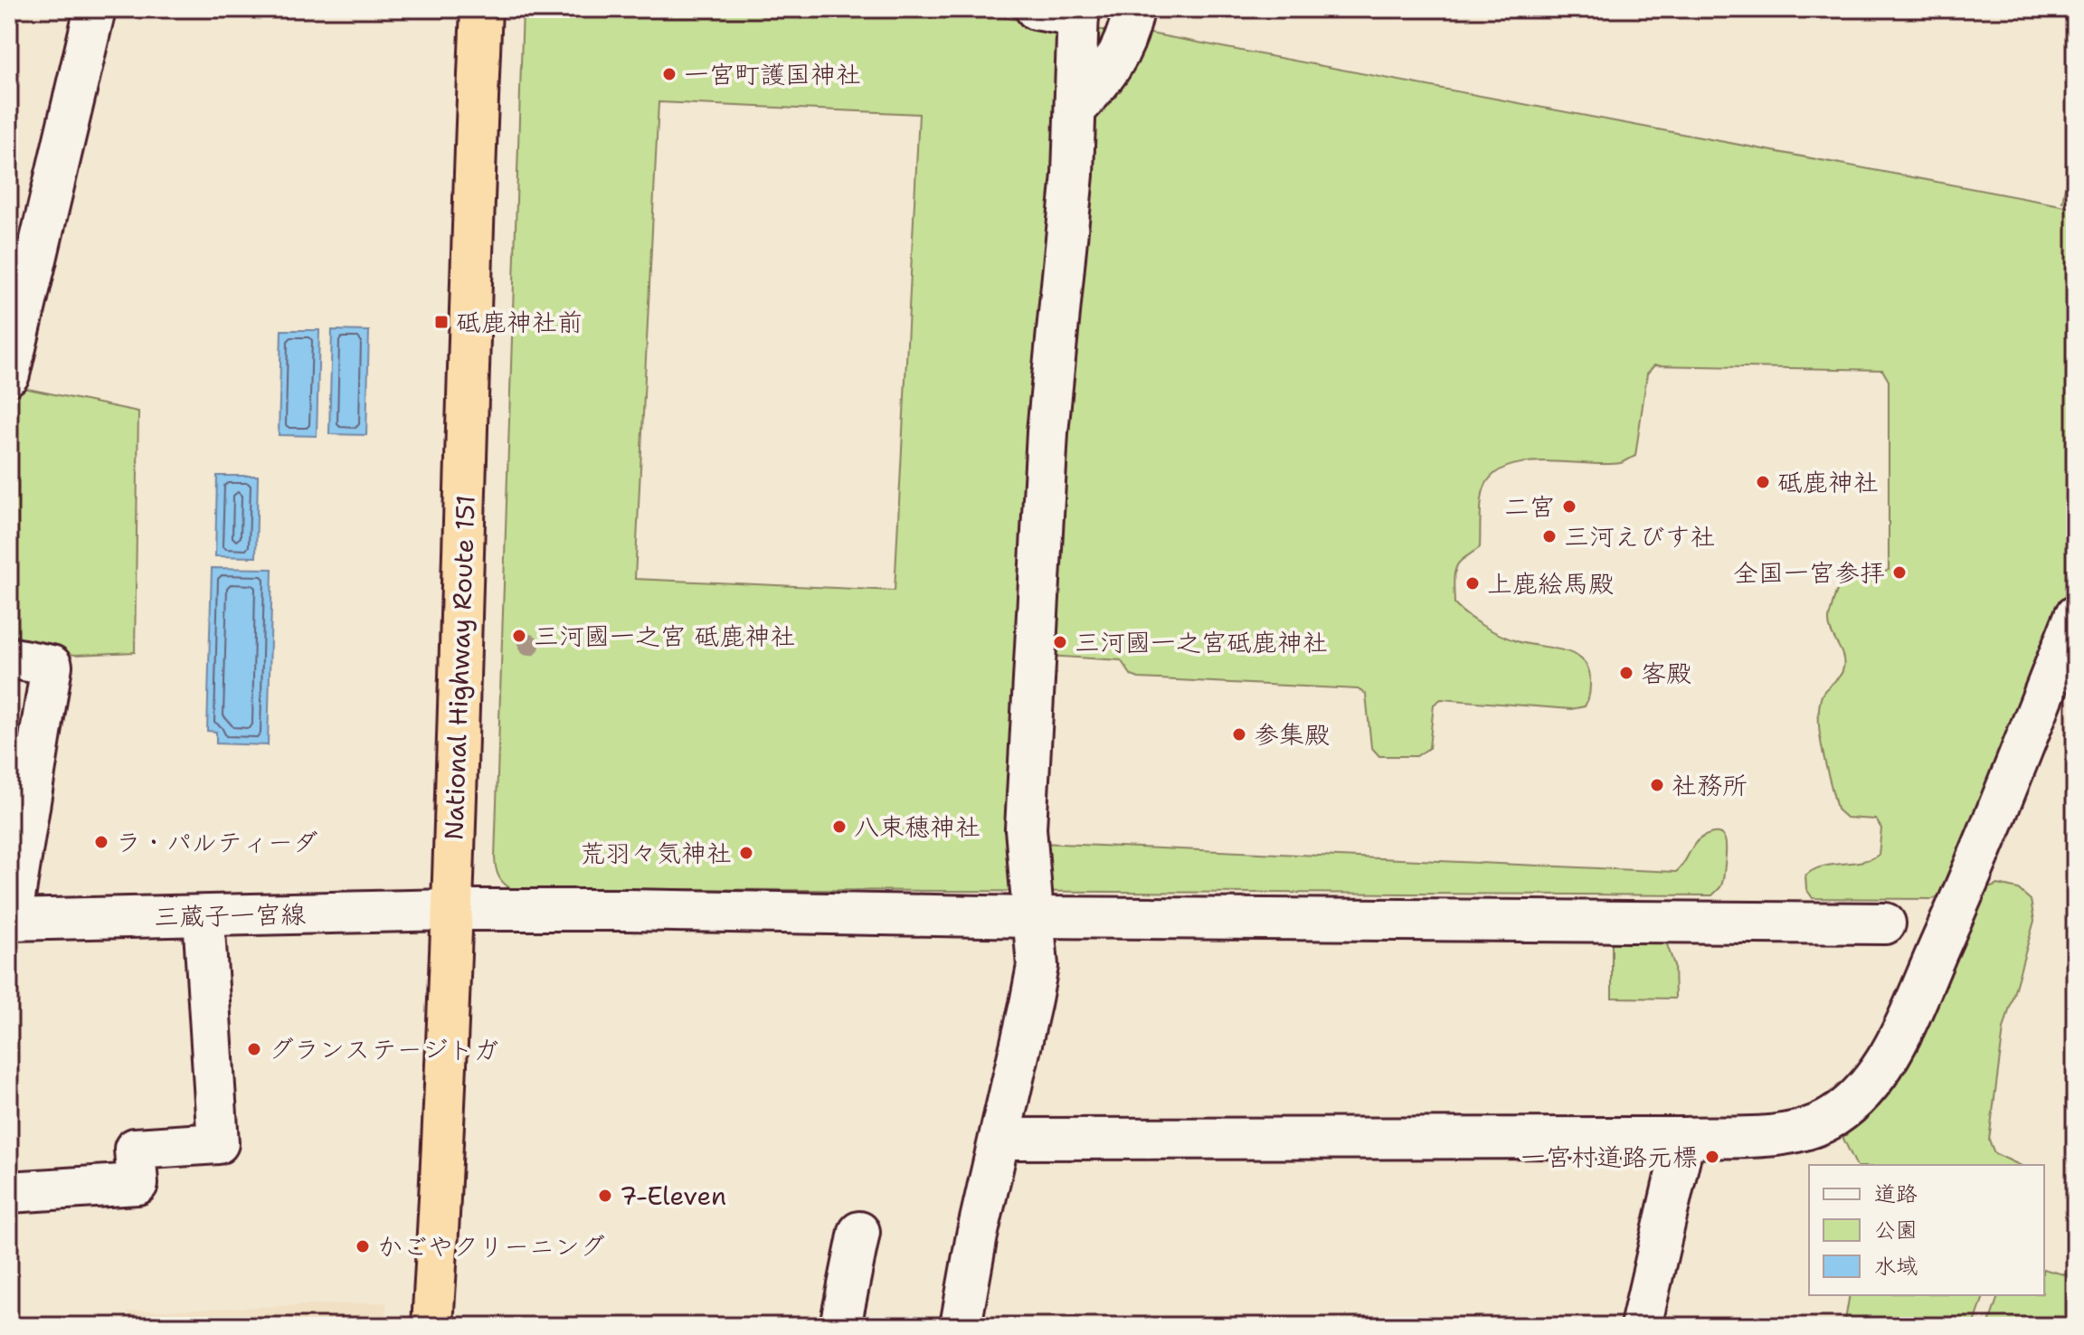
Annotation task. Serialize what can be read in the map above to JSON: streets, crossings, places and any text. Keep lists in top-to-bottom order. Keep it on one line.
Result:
{"streets":{"highway":["National Highway Route 151"],"street":["三蔵子一宮線"]},"crossings":[["National Highway Route 151","三蔵子一宮線"]],"places":{"other":["一宮町護国神社","砥鹿神社","二宮","三河えびす社","全国一宮参拝","上鹿絵馬殿","三河國一之宮 砥鹿神社","三河國一之宮砥鹿神社","客殿","参集殿","社務所","八束穂神社","ラ・パルティーダ","荒羽々気神社","グランステージトガ","一宮村道路元標","7-Eleven","かごやクリーニング"],"transit":["砥鹿神社前"]},"legend":["道路","公園","水域"]}
